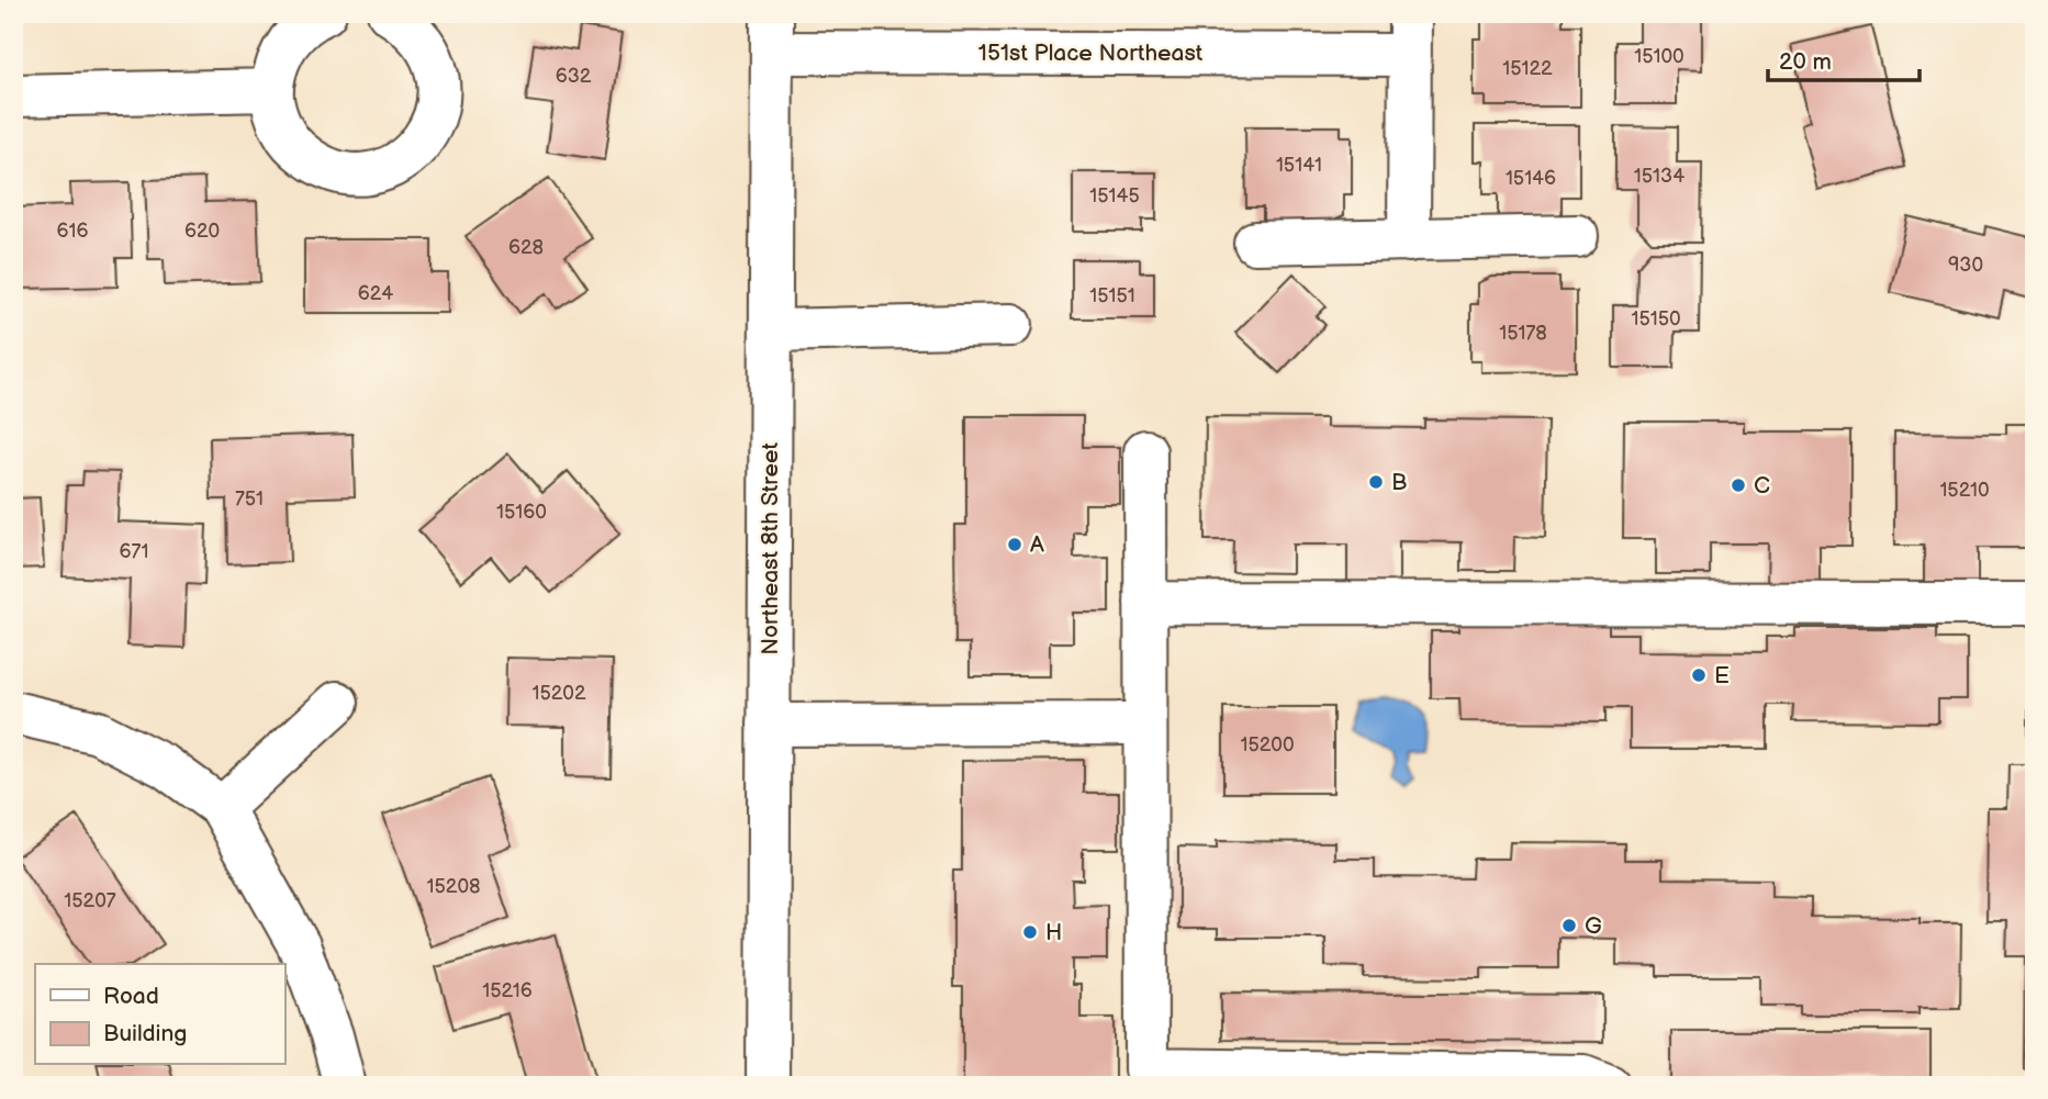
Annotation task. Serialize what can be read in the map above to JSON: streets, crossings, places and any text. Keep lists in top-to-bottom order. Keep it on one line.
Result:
{"streets":{"street":["151st Place Northeast","Northeast 8th Street"]},"crossings":[["151st Place Northeast","Northeast 8th Street"]],"places":["B","C","A","E","G","H"],"house_numbers":["15100","15122","632","15141","15134","15146","15145","616","620","628","930","624","15151","15150","15178","15210","751","15160","671","15202","15200","15208","15207","15216"],"legend":["Road","Building"],"scale_bar":"20 m"}
